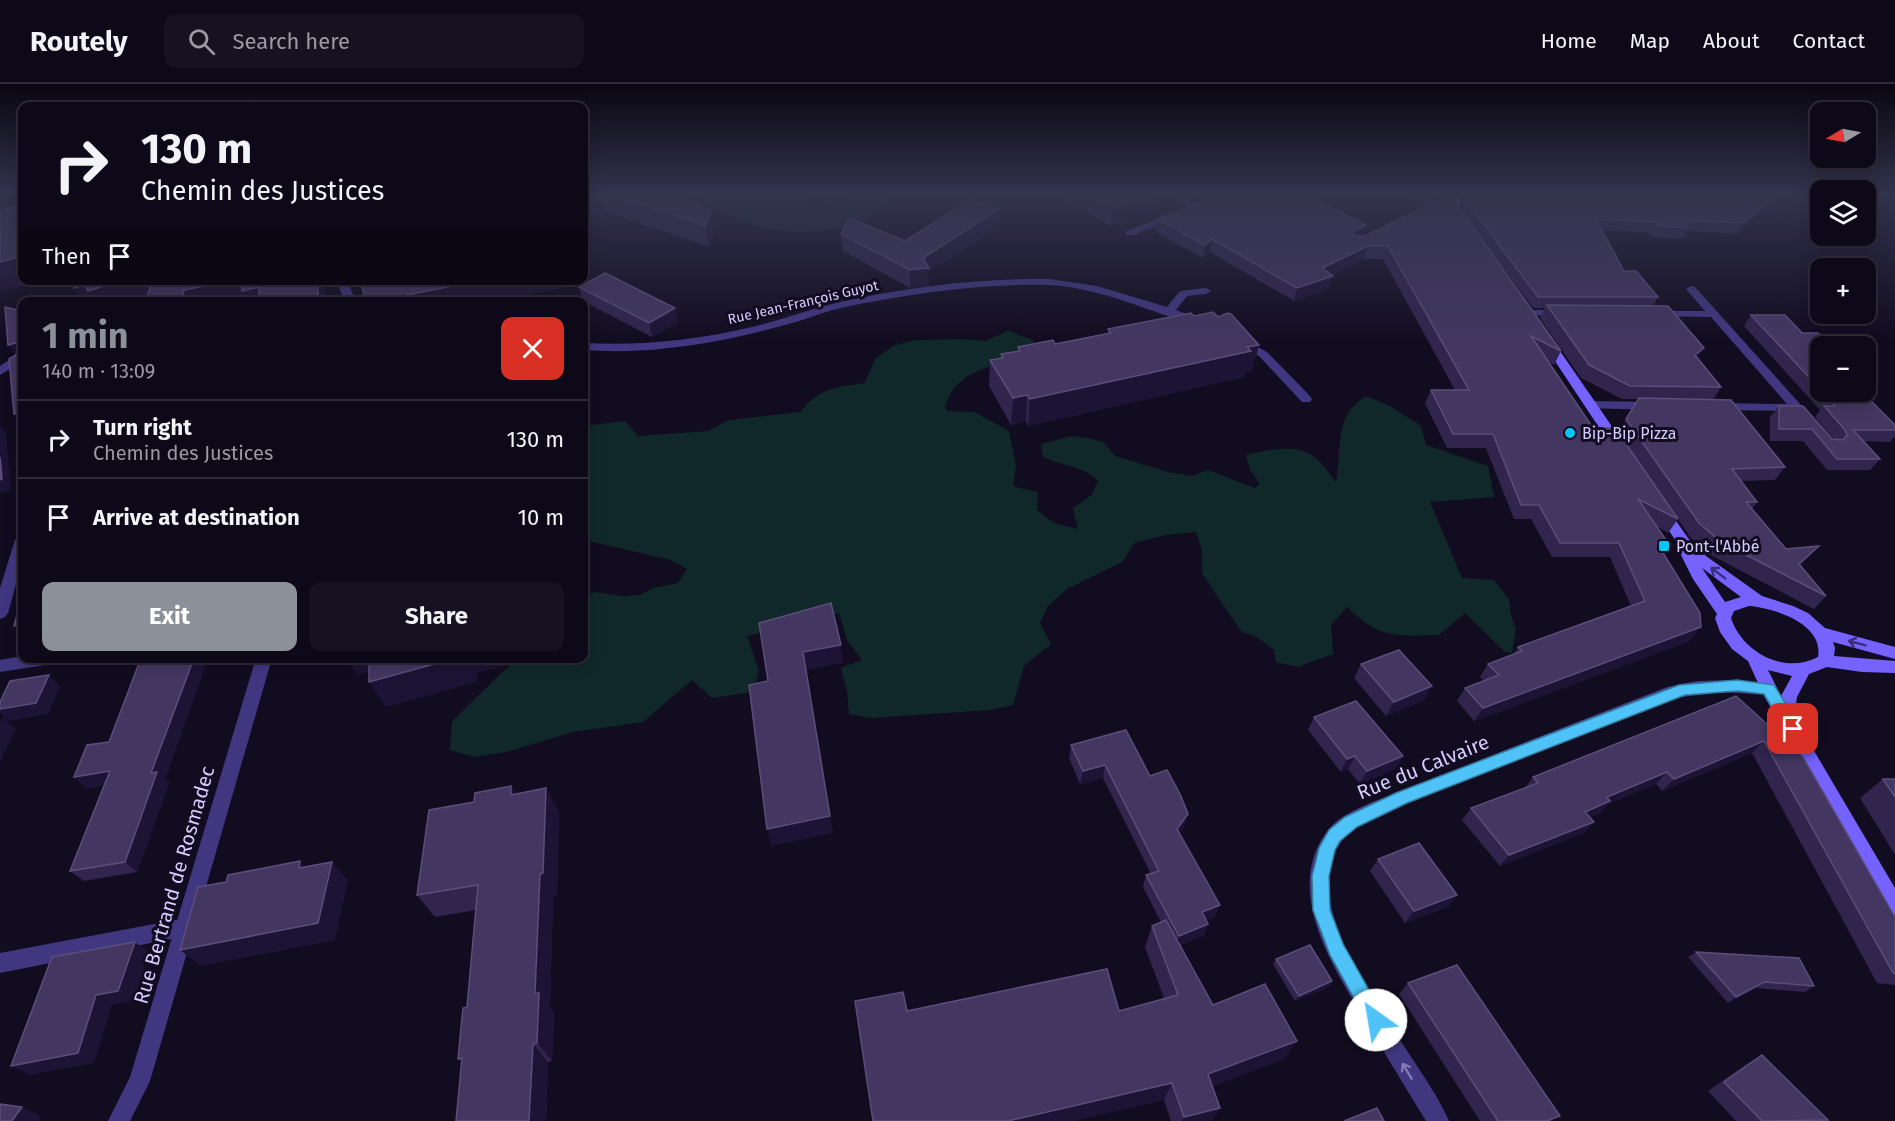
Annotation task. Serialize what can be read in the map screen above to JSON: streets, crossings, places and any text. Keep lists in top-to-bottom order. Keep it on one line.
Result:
{"streets":{"street":["Rue Jean-François Guyot","Rue du Calvaire","Rue Bertrand de Rosmadec"]},"places":{"other":["Bip-Bip Pizza"],"transit":["Pont-l'Abbé"]},"north":"left","page":{"header":"Routely","search":"Search here","nav":["Home","Map","About","Contact"],"map_buttons":["+","−"],"turn":["130 m","Chemin des Justices"],"then":"Then","heading":["1 min","140 m · 13:09"],"list":[{"name":"Turn right","note":"Chemin des Justices","value":"130 m"},{"name":"Arrive at destination","value":"10 m"}],"buttons":["Exit","Share"]}}
